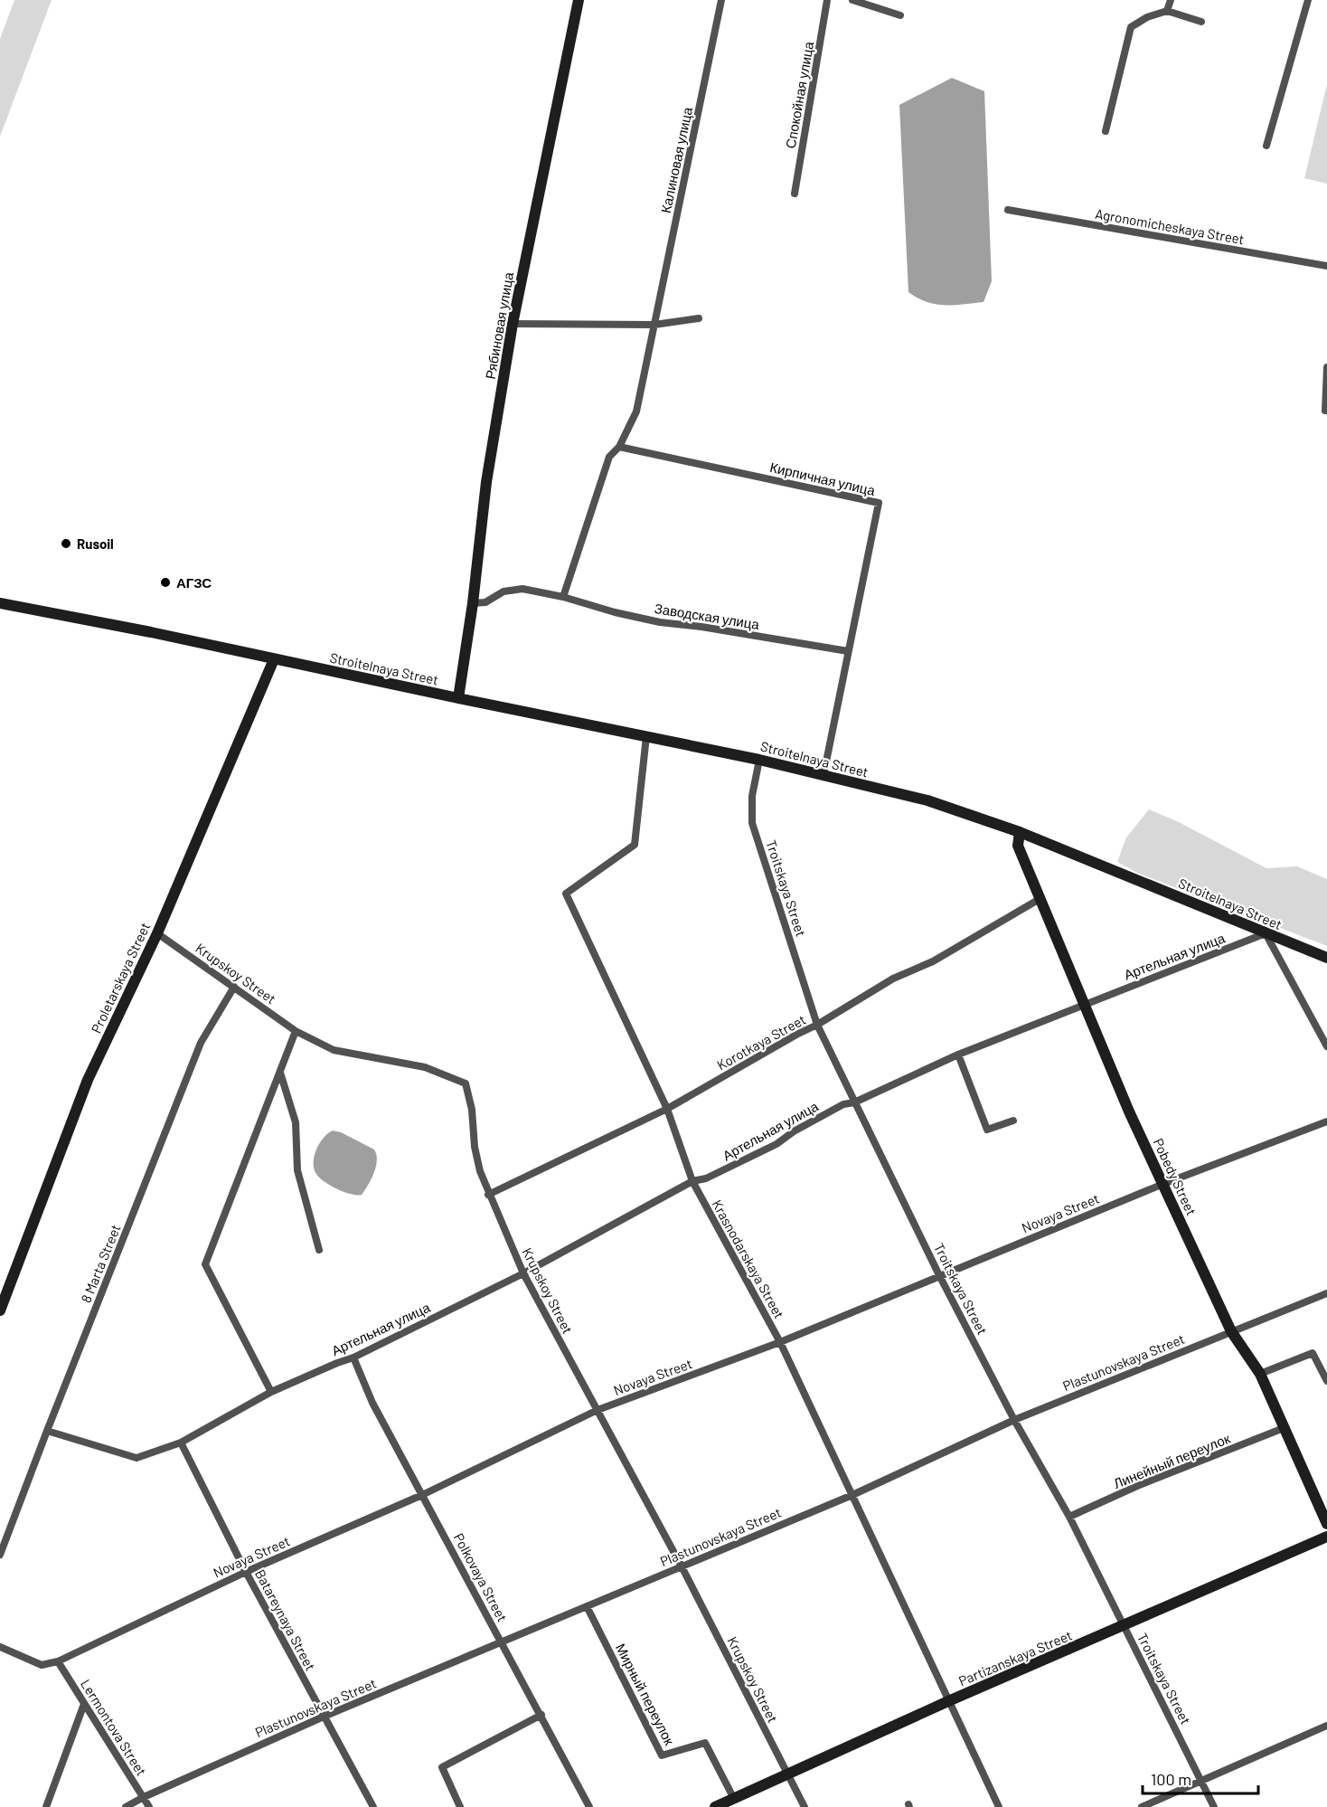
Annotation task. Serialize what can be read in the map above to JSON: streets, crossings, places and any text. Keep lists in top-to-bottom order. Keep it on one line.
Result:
{"streets":{"street":["Спокойная улица","Калиновая улица","Agronomicheskaya Street","Рябиновая улица","Кирпичная улица","Заводская улица","Stroitelnaya Street","Troitskaya Street","Артельная улица","Krupskoy Street","Proletarskaya Street","Korotkaya Street","Pobedy Street","Novaya Street","Krasnodarskaya Street","8 Marta Street","Plastunovskaya Street","Линейный переулок","Polkovaya Street","Batareynaya Street","Partizanskaya Street","Мирный переулок","Lermontova Street"]},"crossings":[["Калиновая улица","Кирпичная улица"],["Калиновая улица","Заводская улица"],["Рябиновая улица","Заводская улица"],["Рябиновая улица","Stroitelnaya Street"],["Кирпичная улица","Заводская улица"],["Кирпичная улица","Stroitelnaya Street"],["Stroitelnaya Street","Troitskaya Street"],["Stroitelnaya Street","Артельная улица"],["Stroitelnaya Street","Proletarskaya Street"],["Stroitelnaya Street","Pobedy Street"],["Stroitelnaya Street","Krasnodarskaya Street"],["Troitskaya Street","Артельная улица"],["Troitskaya Street","Korotkaya Street"],["Troitskaya Street","Novaya Street"],["Troitskaya Street","Plastunovskaya Street"],["Troitskaya Street","Линейный переулок"],["Troitskaya Street","Partizanskaya Street"],["Артельная улица","Krupskoy Street"],["Артельная улица","Pobedy Street"],["Артельная улица","Krasnodarskaya Street"],["Артельная улица","8 Marta Street"],["Артельная улица","Polkovaya Street"],["Артельная улица","Batareynaya Street"],["Krupskoy Street","Proletarskaya Street"],["Krupskoy Street","Korotkaya Street"],["Krupskoy Street","Novaya Street"],["Krupskoy Street","8 Marta Street"],["Krupskoy Street","Plastunovskaya Street"],["Krupskoy Street","Partizanskaya Street"],["Korotkaya Street","Pobedy Street"],["Korotkaya Street","Krasnodarskaya Street"],["Pobedy Street","Novaya Street"],["Pobedy Street","Plastunovskaya Street"],["Pobedy Street","Линейный переулок"],["Novaya Street","Krasnodarskaya Street"],["Novaya Street","Polkovaya Street"],["Novaya Street","Batareynaya Street"],["Novaya Street","Lermontova Street"],["Krasnodarskaya Street","Plastunovskaya Street"],["Krasnodarskaya Street","Partizanskaya Street"],["Plastunovskaya Street","Polkovaya Street"],["Plastunovskaya Street","Batareynaya Street"],["Plastunovskaya Street","Мирный переулок"],["Plastunovskaya Street","Lermontova Street"],["Partizanskaya Street","Мирный переулок"]],"places":["Rusoil","АГЗС"],"scale_bar":"100 m"}
